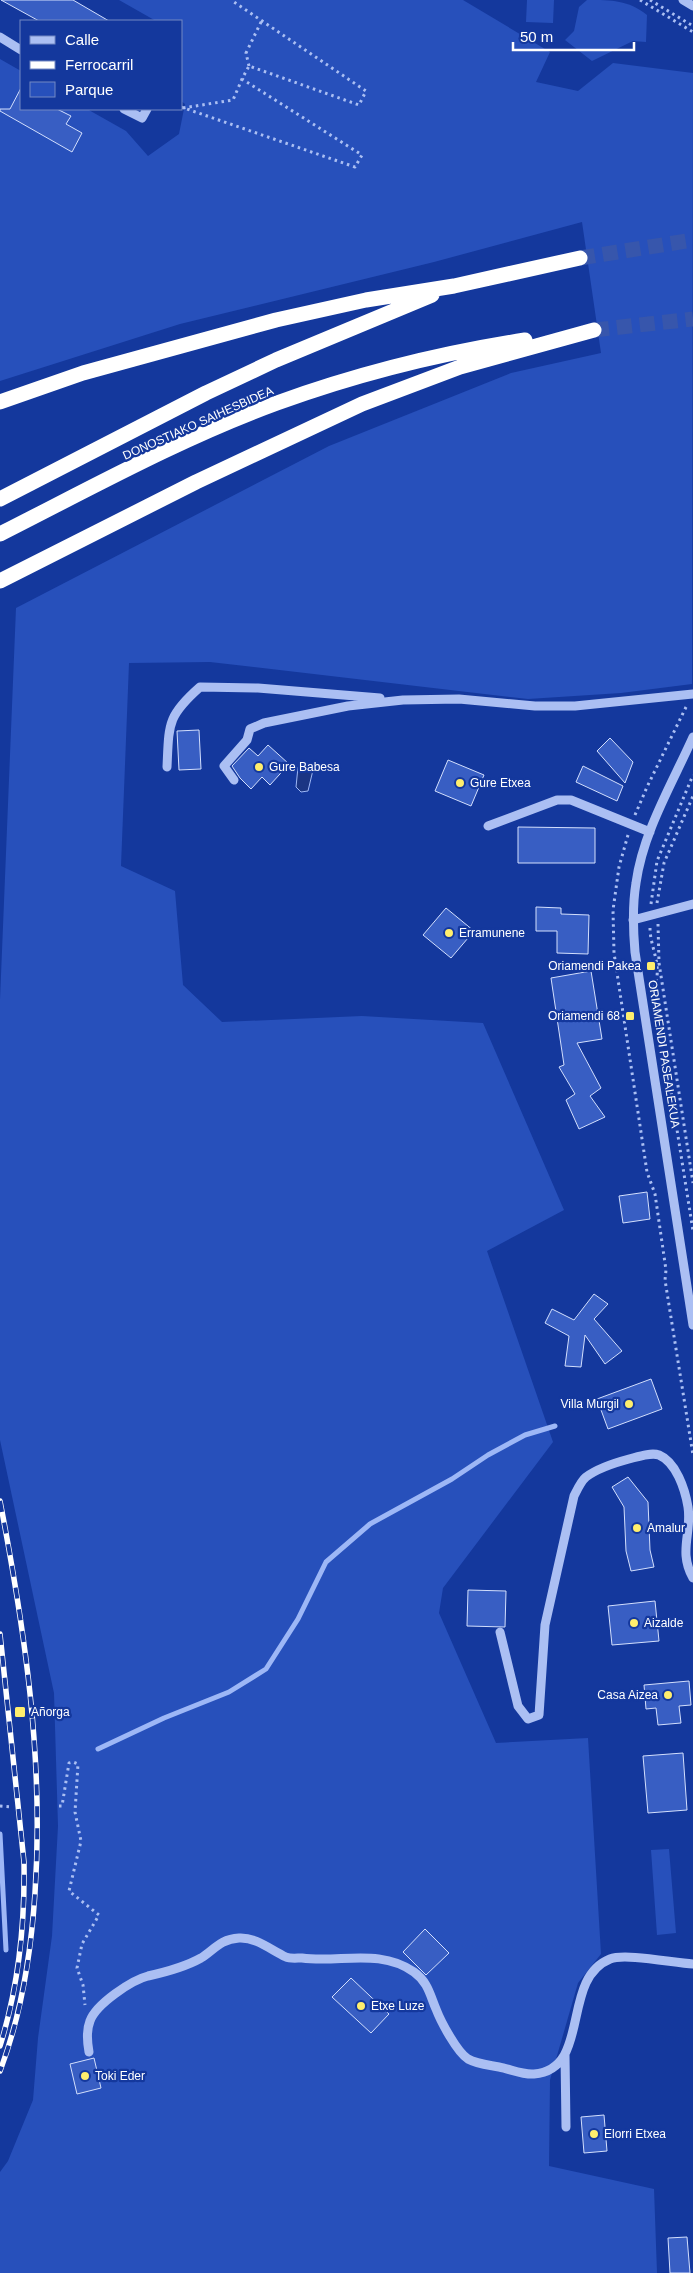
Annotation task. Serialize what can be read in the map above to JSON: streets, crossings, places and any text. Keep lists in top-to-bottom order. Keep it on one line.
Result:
{"streets":{"highway":["DONOSTIAKO SAIHESBIDEA"],"street":["ORIAMENDI PASEALEKUA"]},"places":{"other":["Gure Babesa","Gure Etxea","Erramunene","Villa Murgil","Amalur","Aizalde","Casa Aizea","Etxe Luze","Toki Eder","Elorri Etxea"],"transit":["Oriamendi Pakea","Oriamendi 68","Añorga"]},"legend":["Calle","Ferrocarril","Parque"],"scale_bar":"50 m"}
